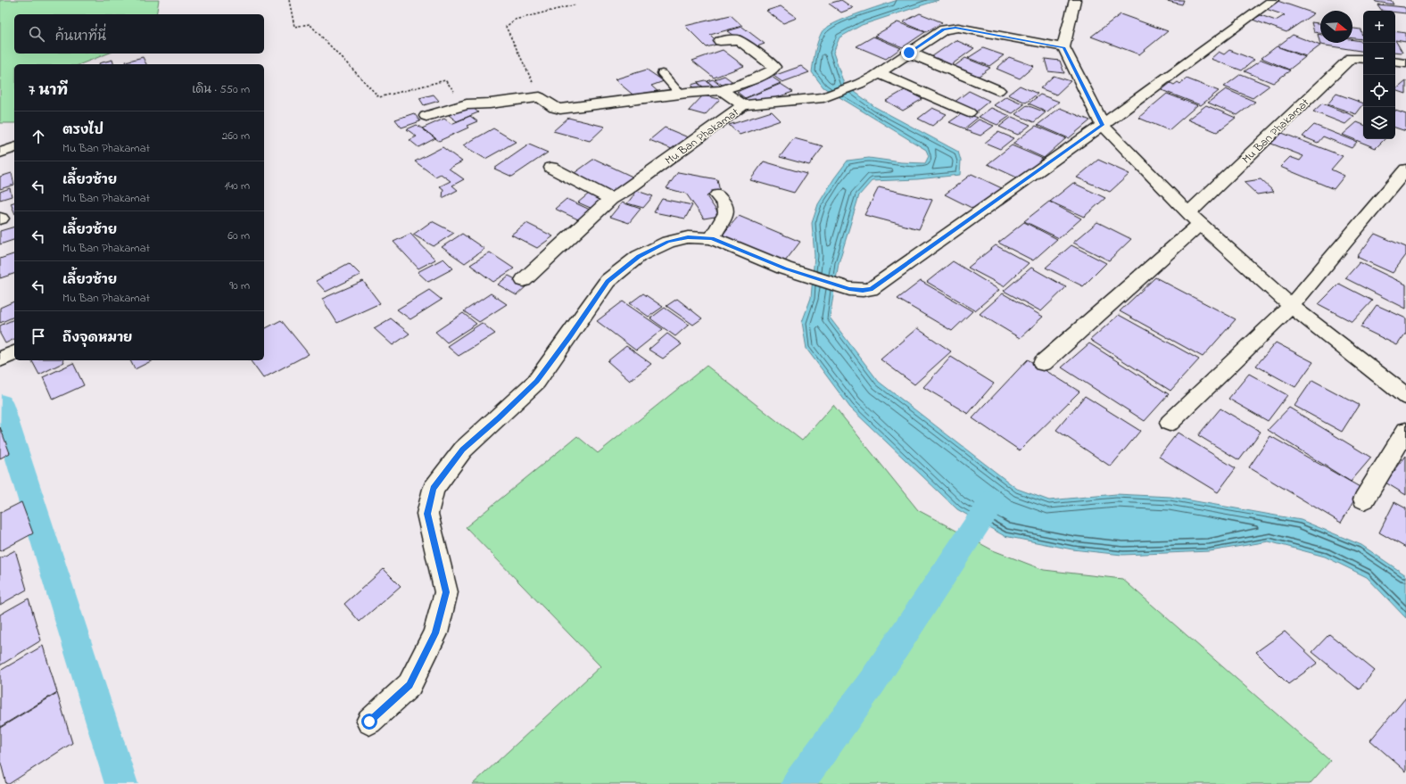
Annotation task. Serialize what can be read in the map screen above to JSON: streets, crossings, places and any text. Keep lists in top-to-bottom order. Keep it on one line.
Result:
{"streets":{"street":["Mu Ban Phakamat"]},"north":"right","page":{"map_buttons":["+","−"],"search":"ค้นหาที่นี่","heading":["7 นาที","เดิน · 550 m"],"list":[["ตรงไป","Mu Ban Phakamat","260 m"],["เลี้ยวซ้าย","Mu Ban Phakamat","140 m"],["เลี้ยวซ้าย","Mu Ban Phakamat","60 m"],["เลี้ยวซ้าย","Mu Ban Phakamat","90 m"],"ถึงจุดหมาย"]}}
